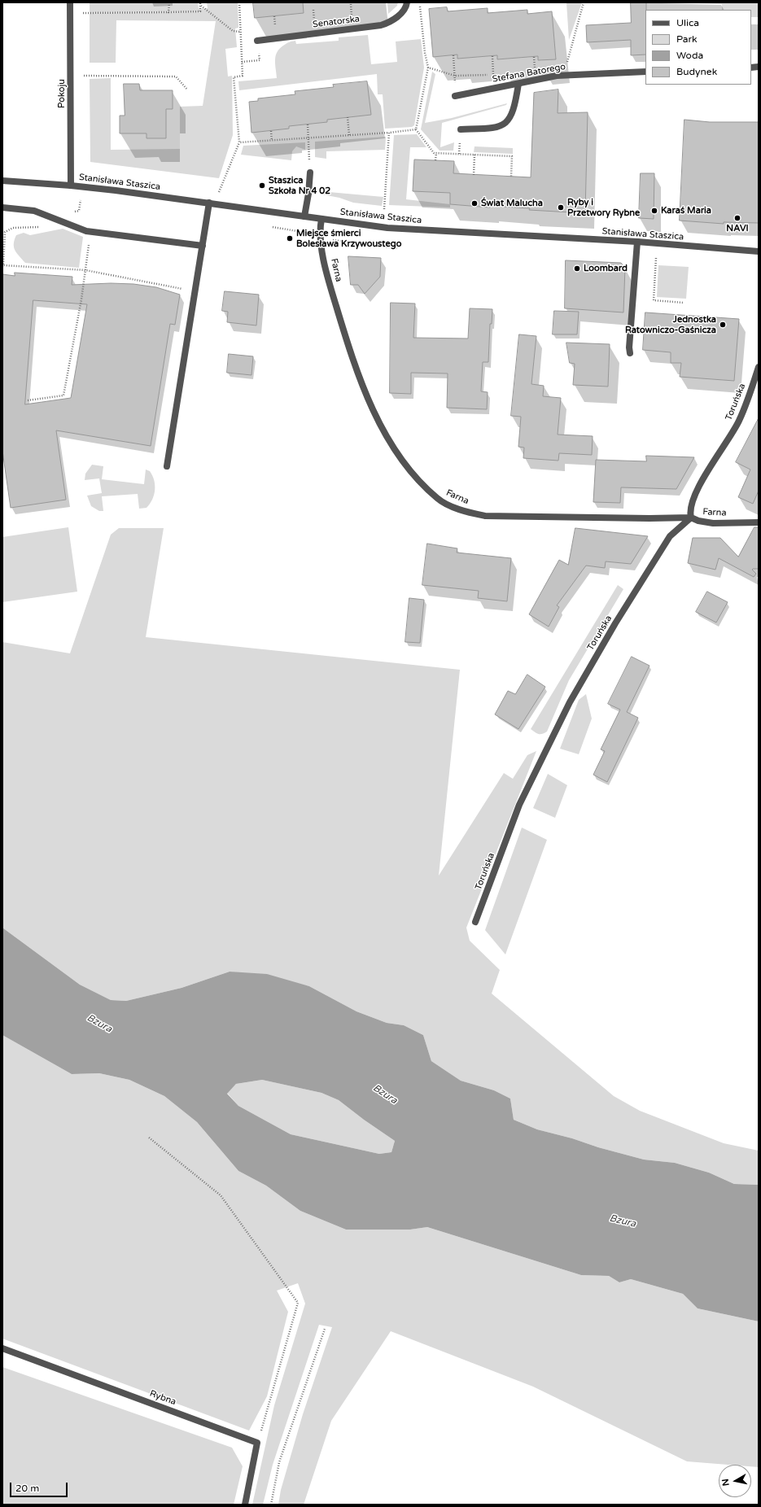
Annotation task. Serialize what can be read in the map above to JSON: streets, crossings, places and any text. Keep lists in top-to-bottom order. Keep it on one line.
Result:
{"streets":{"street":["Senatorska","Stefana Batorego","Pokoju","Stanisława Staszica","Farna","Toruńska","Rybna"]},"crossings":[["Pokoju","Stanisława Staszica"],["Stanisława Staszica","Farna"],["Farna","Toruńska"]],"water":["Bzura"],"places":["Staszica Szkoła Nr 4 02","Świat Malucha","Ryby i Przetwory Rybne","Karaś Maria","NAVI","Miejsce śmierci Bolesława Krzywoustego","Loombard","Jednostka Ratowniczo-Gaśnicza"],"legend":["Ulica","Park","Woda","Budynek"],"scale_bar":"20 m","north":"left"}
